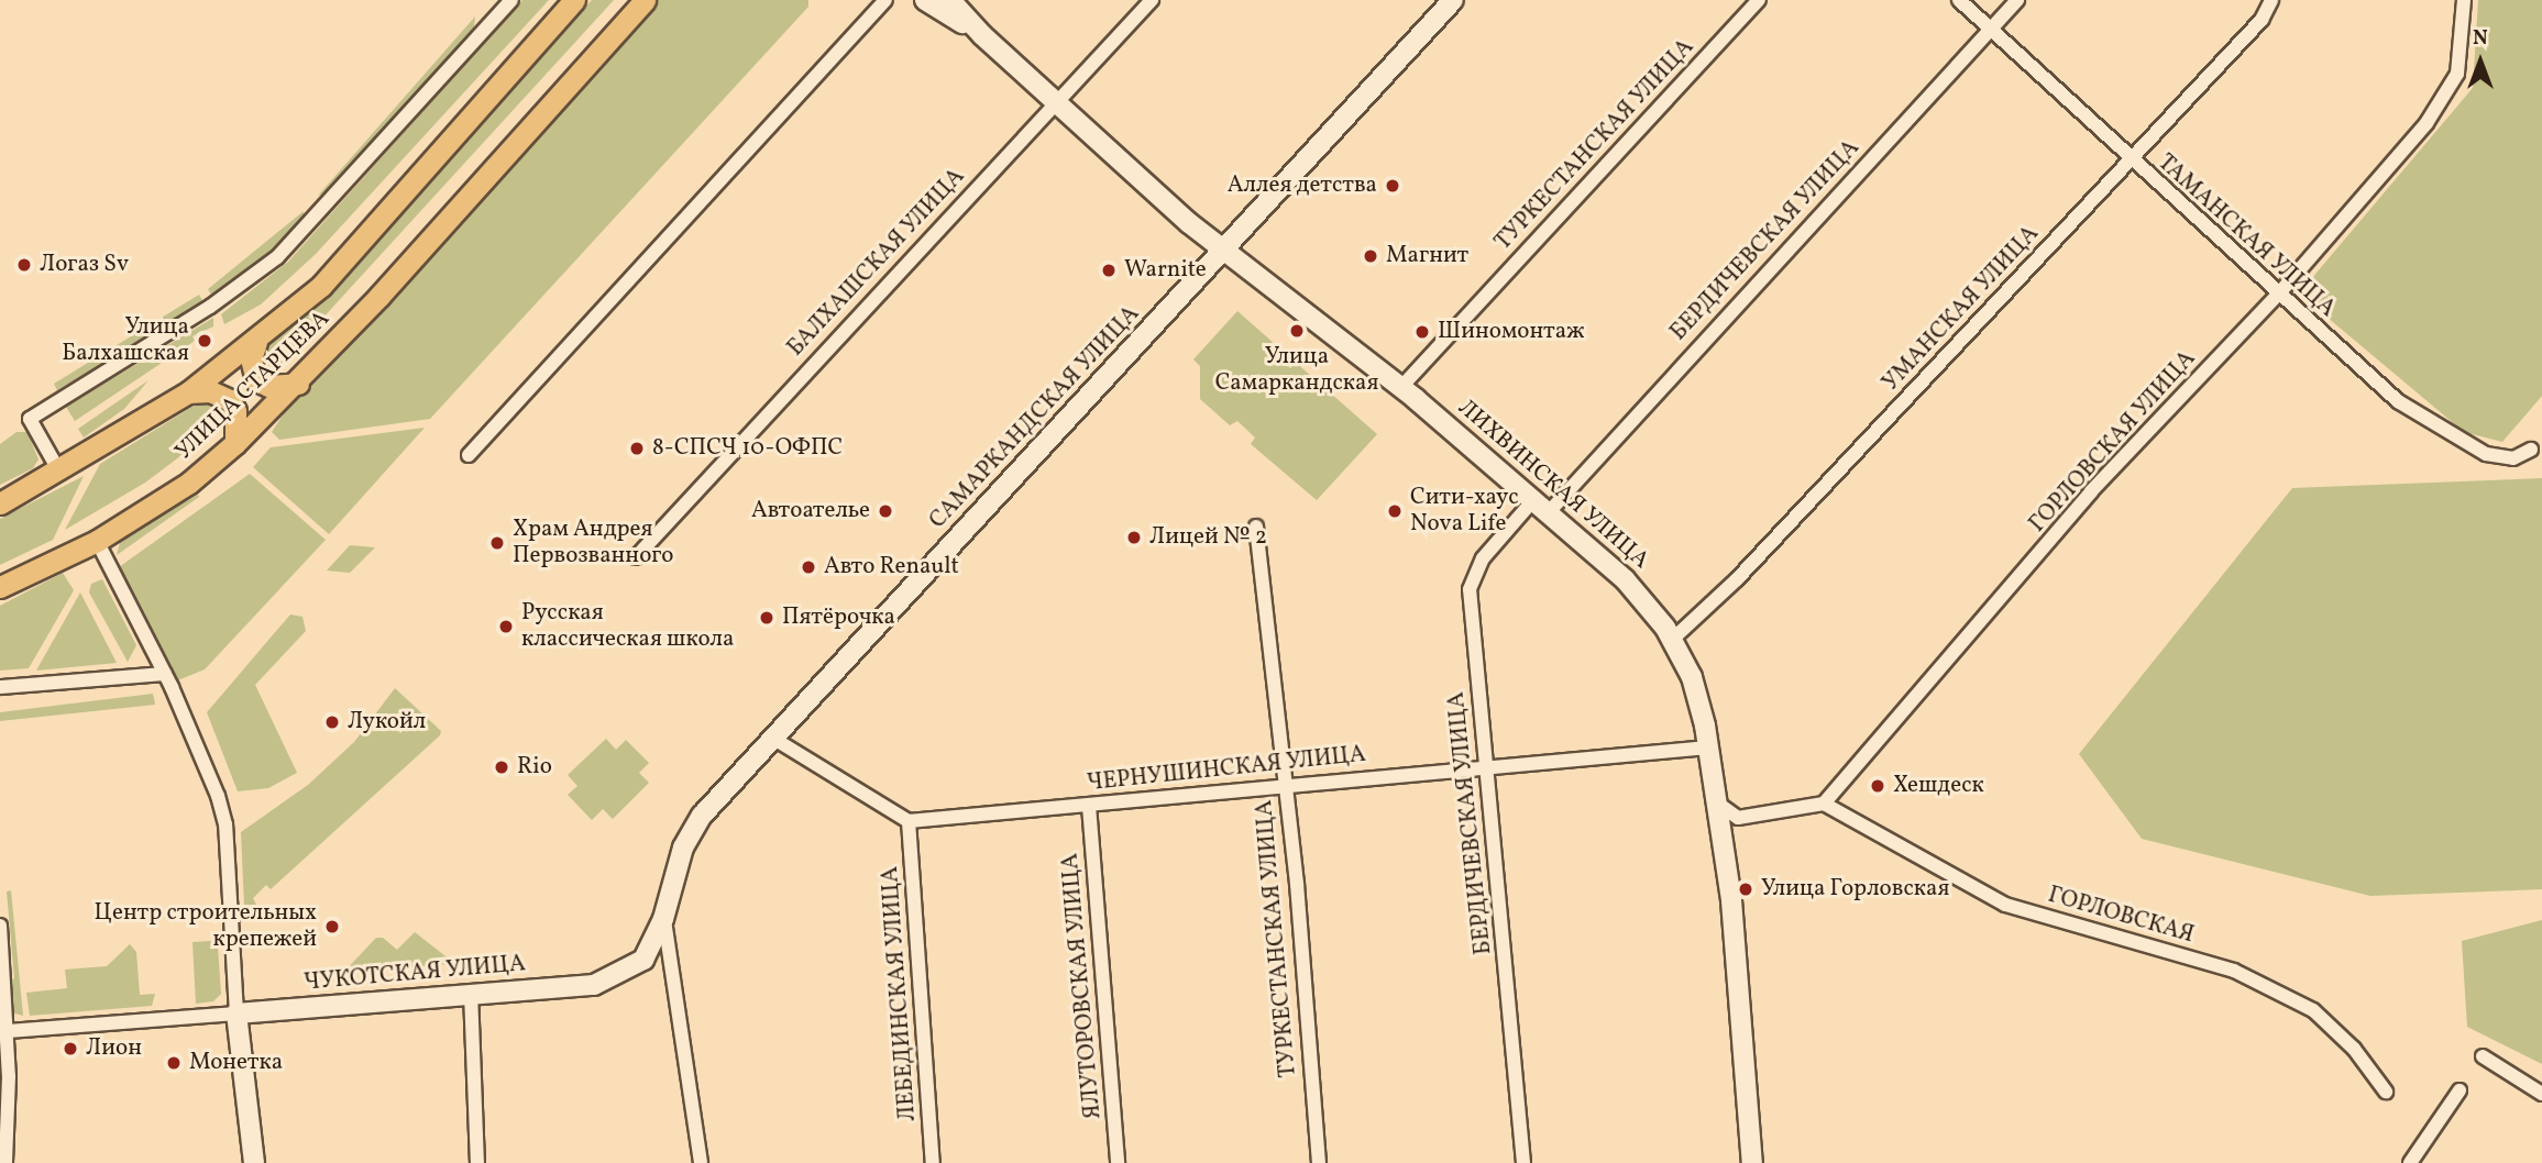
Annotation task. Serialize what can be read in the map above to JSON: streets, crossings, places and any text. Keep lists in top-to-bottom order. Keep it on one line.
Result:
{"streets":{"main road":["УЛИЦА СТАРЦЕВА","САМАРКАНДСКАЯ УЛИЦА","ЛИХВИНСКАЯ УЛИЦА","ЧУКОТСКАЯ УЛИЦА"],"street":["ТУРКЕСТАНСКАЯ УЛИЦА","ТАМАНСКАЯ УЛИЦА","БЕРДИЧЕВСКАЯ УЛИЦА","БАЛХАШСКАЯ УЛИЦА","УМАНСКАЯ УЛИЦА","ГОРЛОВСКАЯ УЛИЦА","ЧЕРНУШИНСКАЯ УЛИЦА","ГОРЛОВСКАЯ","ЯЛУТОРОВСКАЯ УЛИЦА","ЛЕБЕДИНСКАЯ УЛИЦА"]},"crossings":[["ТУРКЕСТАНСКАЯ УЛИЦА","ЛИХВИНСКАЯ УЛИЦА"],["ТУРКЕСТАНСКАЯ УЛИЦА","ЧЕРНУШИНСКАЯ УЛИЦА"],["ТАМАНСКАЯ УЛИЦА","БЕРДИЧЕВСКАЯ УЛИЦА"],["ТАМАНСКАЯ УЛИЦА","УМАНСКАЯ УЛИЦА"],["ТАМАНСКАЯ УЛИЦА","ГОРЛОВСКАЯ УЛИЦА"],["БЕРДИЧЕВСКАЯ УЛИЦА","ЛИХВИНСКАЯ УЛИЦА"],["БЕРДИЧЕВСКАЯ УЛИЦА","ЧЕРНУШИНСКАЯ УЛИЦА"],["БАЛХАШСКАЯ УЛИЦА","ЛИХВИНСКАЯ УЛИЦА"],["УМАНСКАЯ УЛИЦА","ЛИХВИНСКАЯ УЛИЦА"],["САМАРКАНДСКАЯ УЛИЦА","ЛИХВИНСКАЯ УЛИЦА"],["САМАРКАНДСКАЯ УЛИЦА","ЧУКОТСКАЯ УЛИЦА"],["ГОРЛОВСКАЯ УЛИЦА","ГОРЛОВСКАЯ"],["ЛИХВИНСКАЯ УЛИЦА","ЧЕРНУШИНСКАЯ УЛИЦА"],["ЧЕРНУШИНСКАЯ УЛИЦА","ЯЛУТОРОВСКАЯ УЛИЦА"],["ЧЕРНУШИНСКАЯ УЛИЦА","ЛЕБЕДИНСКАЯ УЛИЦА"]],"places":["Аллея детства","Магнит","Логаз Sv","Warnite","Улица Самаркандская","Шинoмонтаж","Улица Балхашская","8-СПСЧ 10-ОФПС","Автоателье","Сити-хаус Nova Life","Лицей № 2","Храм Андрея Первозванного","Авто Renault","Пятёрочка","Русская классическая школа","Лукойл","Rio","Хешдеск","Улица Горловская","Центр строительных крепежей","Лион","Монетка"],"north":"top"}
